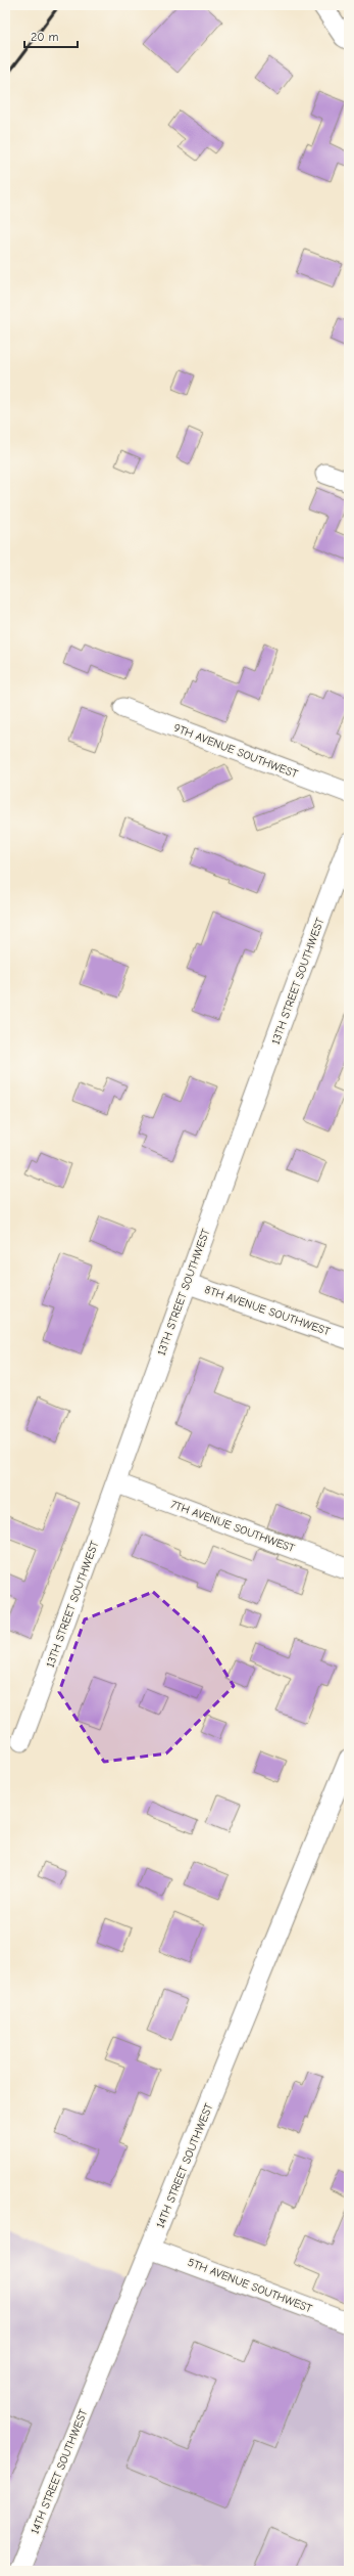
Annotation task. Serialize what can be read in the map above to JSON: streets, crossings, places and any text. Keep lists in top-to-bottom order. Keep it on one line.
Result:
{"streets":{"street":["9TH AVENUE SOUTHWEST","13TH STREET SOUTHWEST","8TH AVENUE SOUTHWEST","7TH AVENUE SOUTHWEST","14TH STREET SOUTHWEST","5TH AVENUE SOUTHWEST"]},"crossings":[["13TH STREET SOUTHWEST","8TH AVENUE SOUTHWEST"],["13TH STREET SOUTHWEST","7TH AVENUE SOUTHWEST"],["14TH STREET SOUTHWEST","5TH AVENUE SOUTHWEST"]],"scale_bar":"20 m"}
